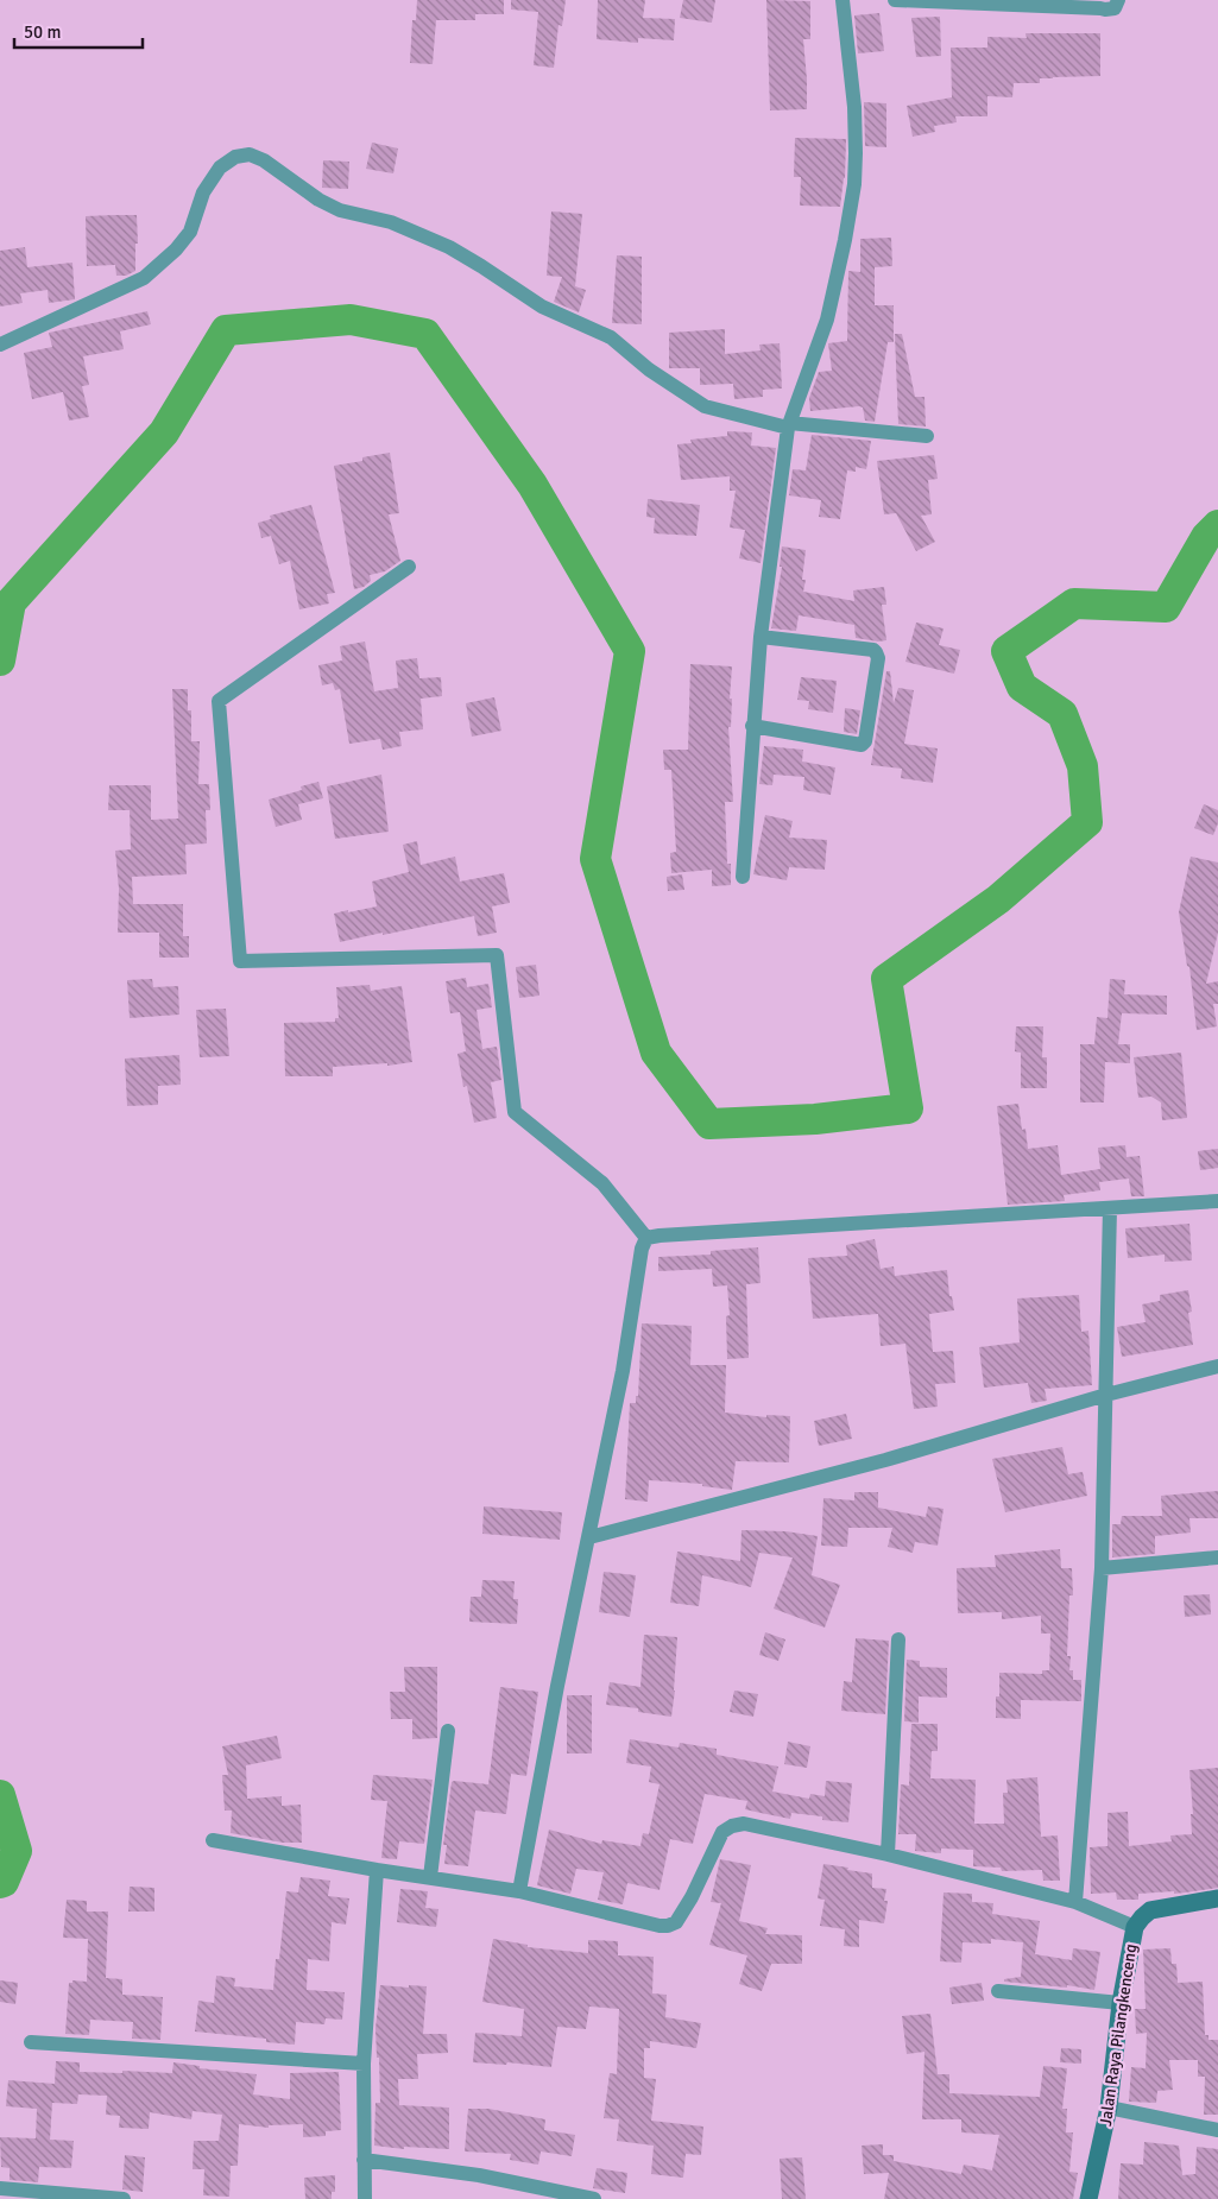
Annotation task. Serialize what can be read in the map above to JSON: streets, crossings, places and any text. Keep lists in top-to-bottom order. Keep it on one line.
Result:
{"streets":{"main road":["Jalan Raya Pilangkenceng"]},"scale_bar":"50 m"}
